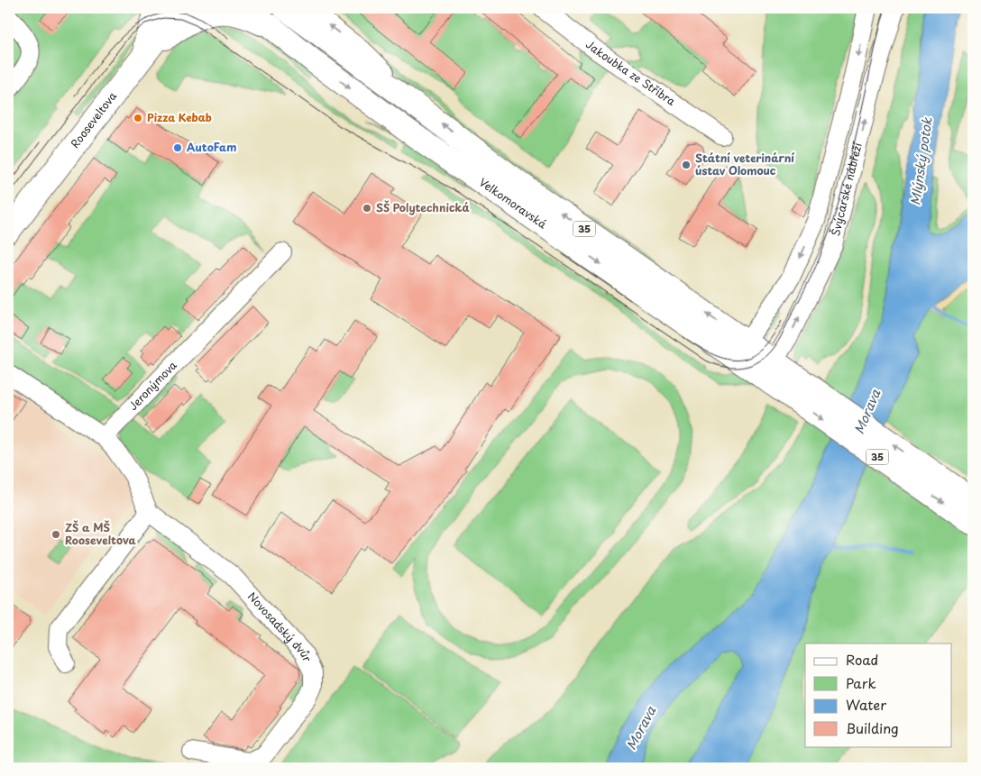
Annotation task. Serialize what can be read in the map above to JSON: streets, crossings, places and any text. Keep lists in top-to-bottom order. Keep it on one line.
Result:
{"streets":{"main road":["Rooseveltova","Velkomoravská","35"],"street":["Jakoubka ze Stříbra","Švýcarské nábřeží","Jeronýmova","Novosadský dvůr"]},"crossings":[["Švýcarské nábřeží","Velkomoravská"],["Velkomoravská","35"],["Jeronýmova","Novosadský dvůr"]],"water":["Mlýnský potok","Morava"],"places":["Pizza Kebab","AutoFam","Státní veterinární ústav Olomouc","SŠ Polytechnická","ZŠ a MŠ Rooseveltova"],"legend":["Road","Park","Water","Building"]}
